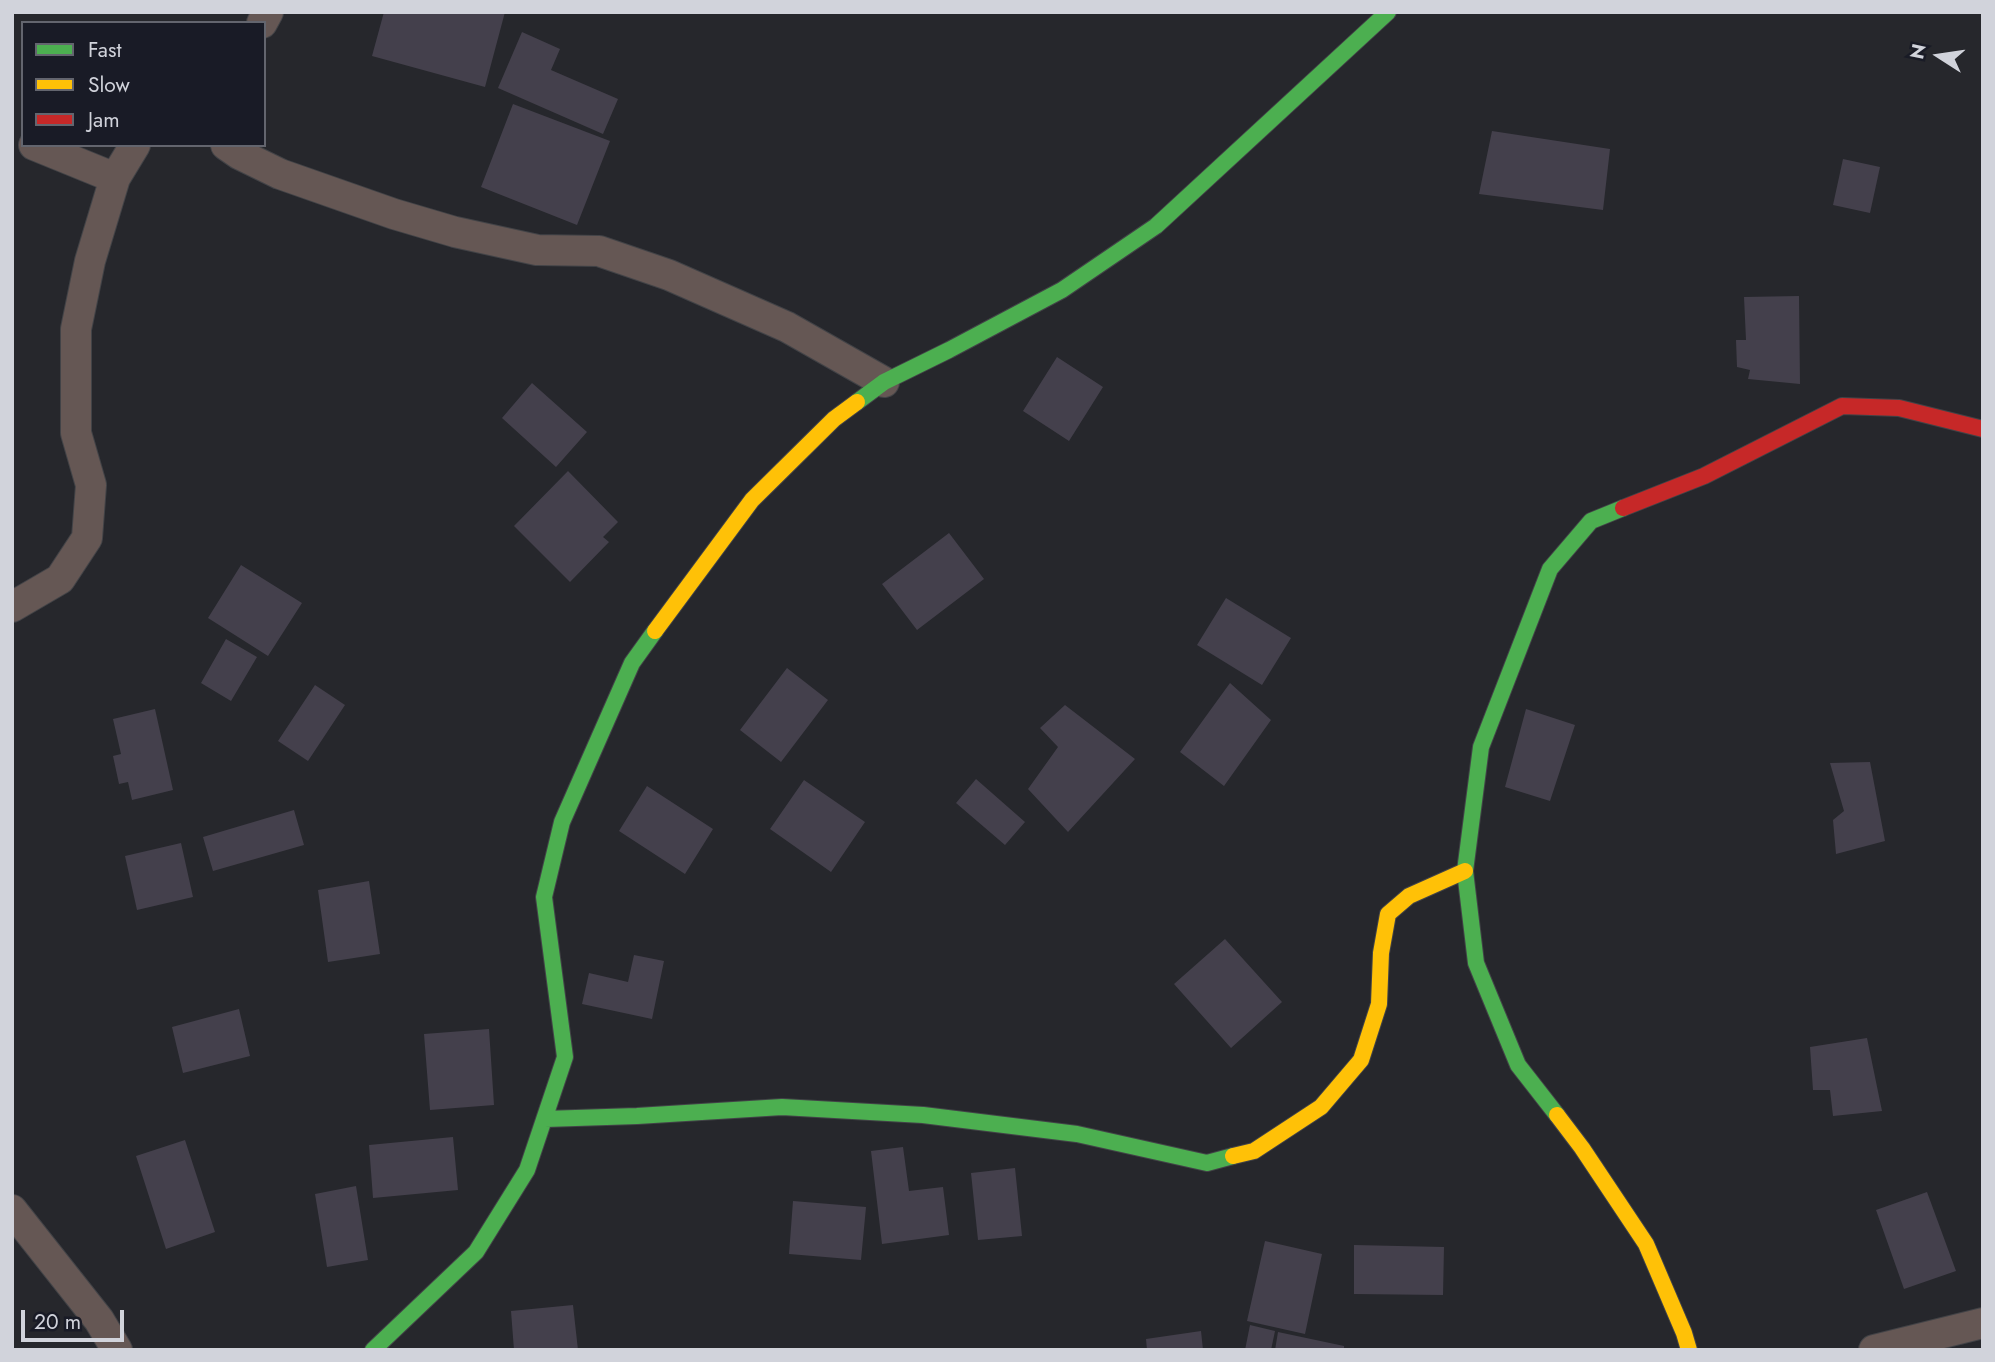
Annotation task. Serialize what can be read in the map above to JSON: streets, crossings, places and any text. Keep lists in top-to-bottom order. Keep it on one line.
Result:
{"legend":["Fast","Slow","Jam"],"scale_bar":"20 m","north":"left"}
